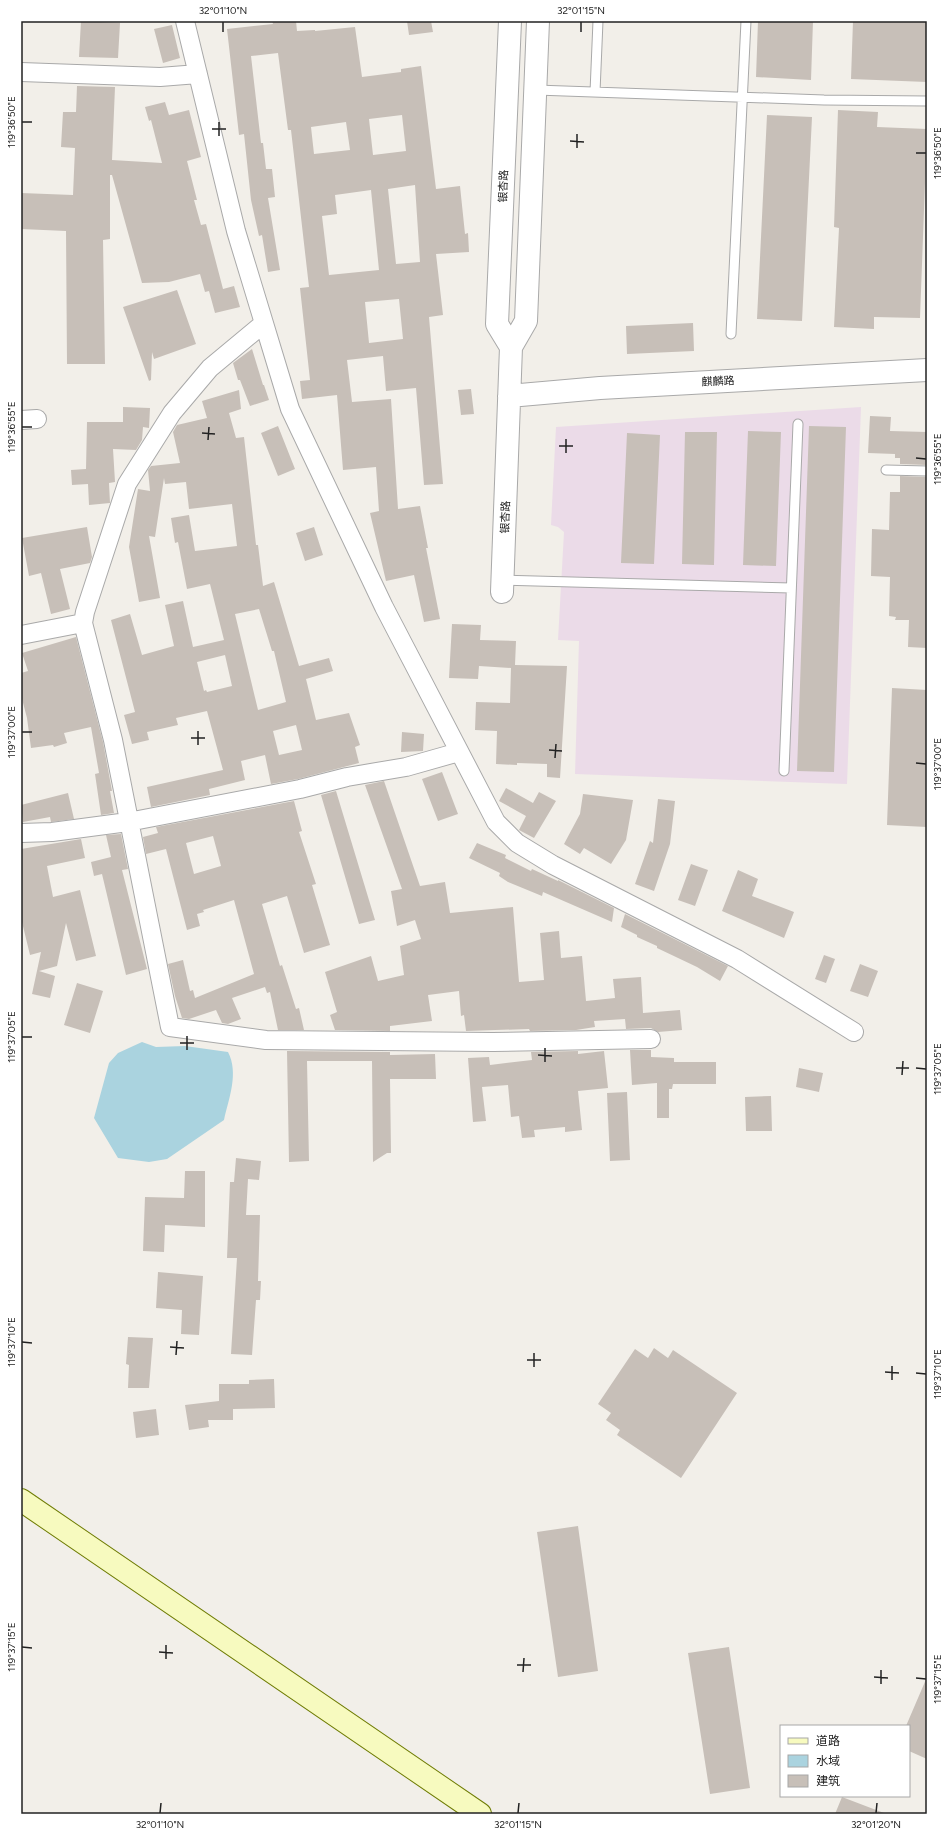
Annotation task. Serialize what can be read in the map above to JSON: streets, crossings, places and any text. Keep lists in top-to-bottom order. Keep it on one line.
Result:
{"streets":{"street":["银杏路","麒麟路"]},"crossings":[["银杏路","麒麟路"]],"legend":["道路","水域","建筑"],"coordinates":["32°01'10\"N","32°01'15\"N","119°36'50\"E","119°36'55\"E","119°37'00\"E","119°37'05\"E","119°37'10\"E","119°37'15\"E","32°01'20\"N"]}
